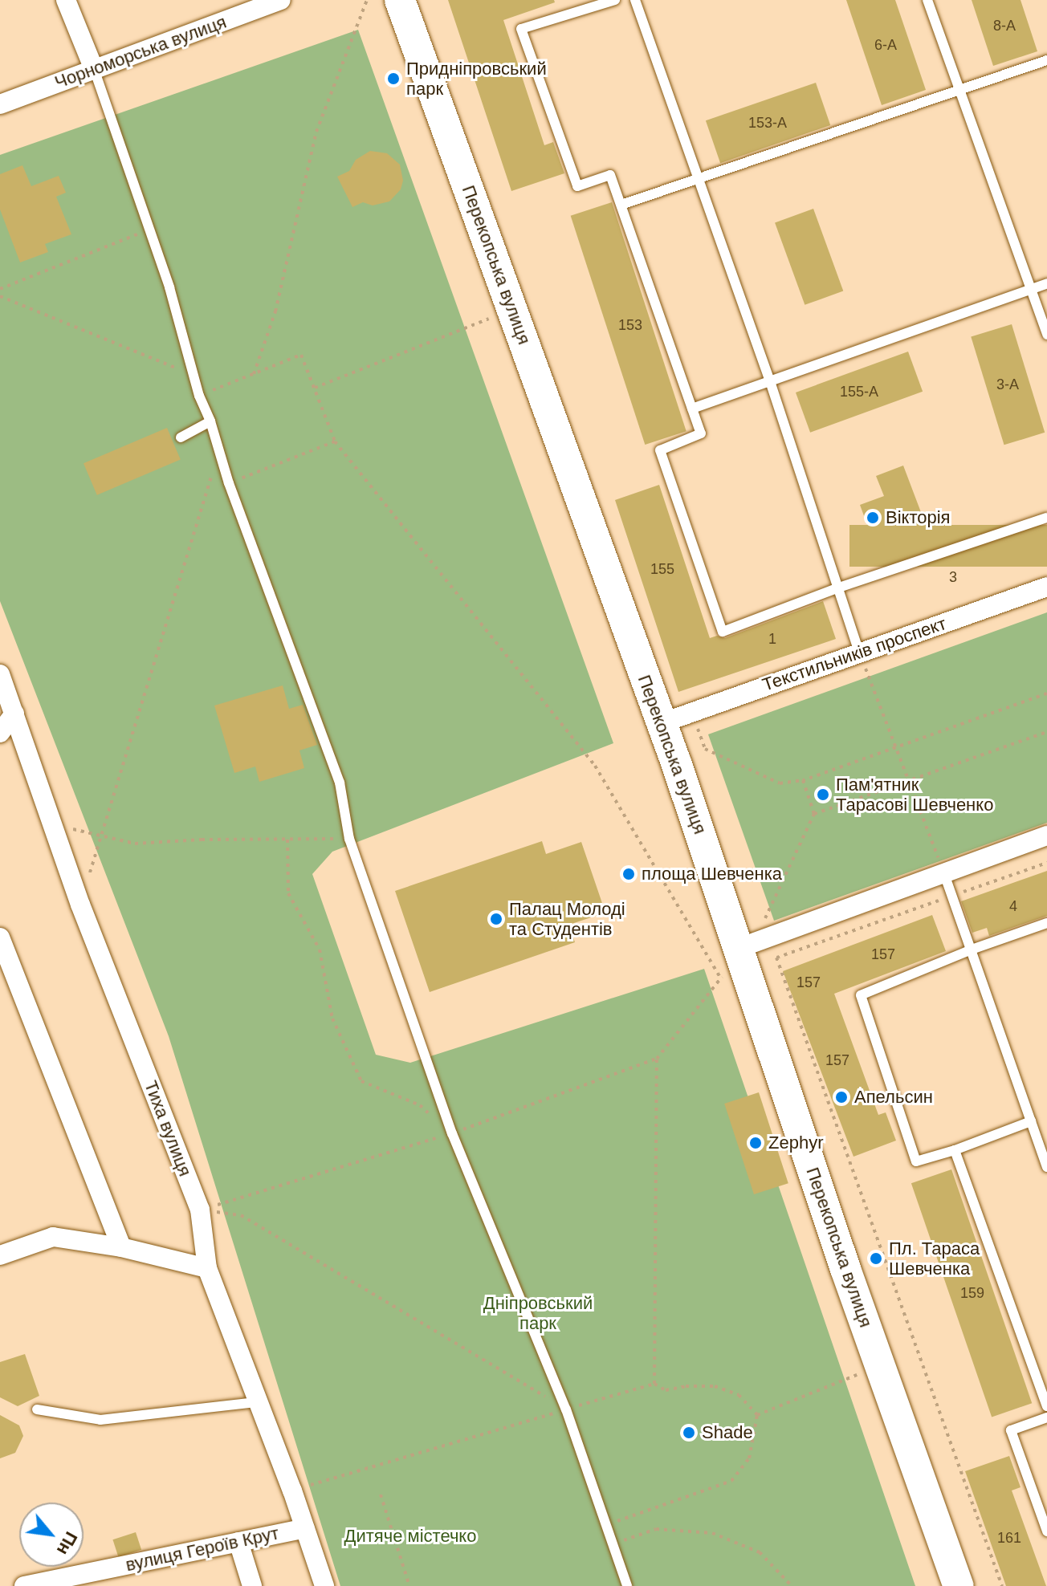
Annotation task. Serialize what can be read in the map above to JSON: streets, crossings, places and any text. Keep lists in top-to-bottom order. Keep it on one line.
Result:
{"streets":{"main road":["Перекопська вулиця"],"street":["Чорноморська вулиця","Текстильників проспект","Тиха вулиця","вулиця Героїв Крут"]},"crossings":[["Перекопська вулиця","Текстильників проспект"],["Тиха вулиця","вулиця Героїв Крут"]],"parks":["Дніпровський парк","Дитяче містечко"],"places":["Придніпровський парк","Вікторія","Пам'ятник Тарасові Шевченко","площа Шевченка","Палац Молоді та Студентів","Апельсин","Zephyr","Пл. Тараса Шевченка","Shade"],"house_numbers":["8-А","6-А","153-А","153","3-А","155-А","155","3","1","4","157","157","157","159","161"],"north":"bottom right"}
